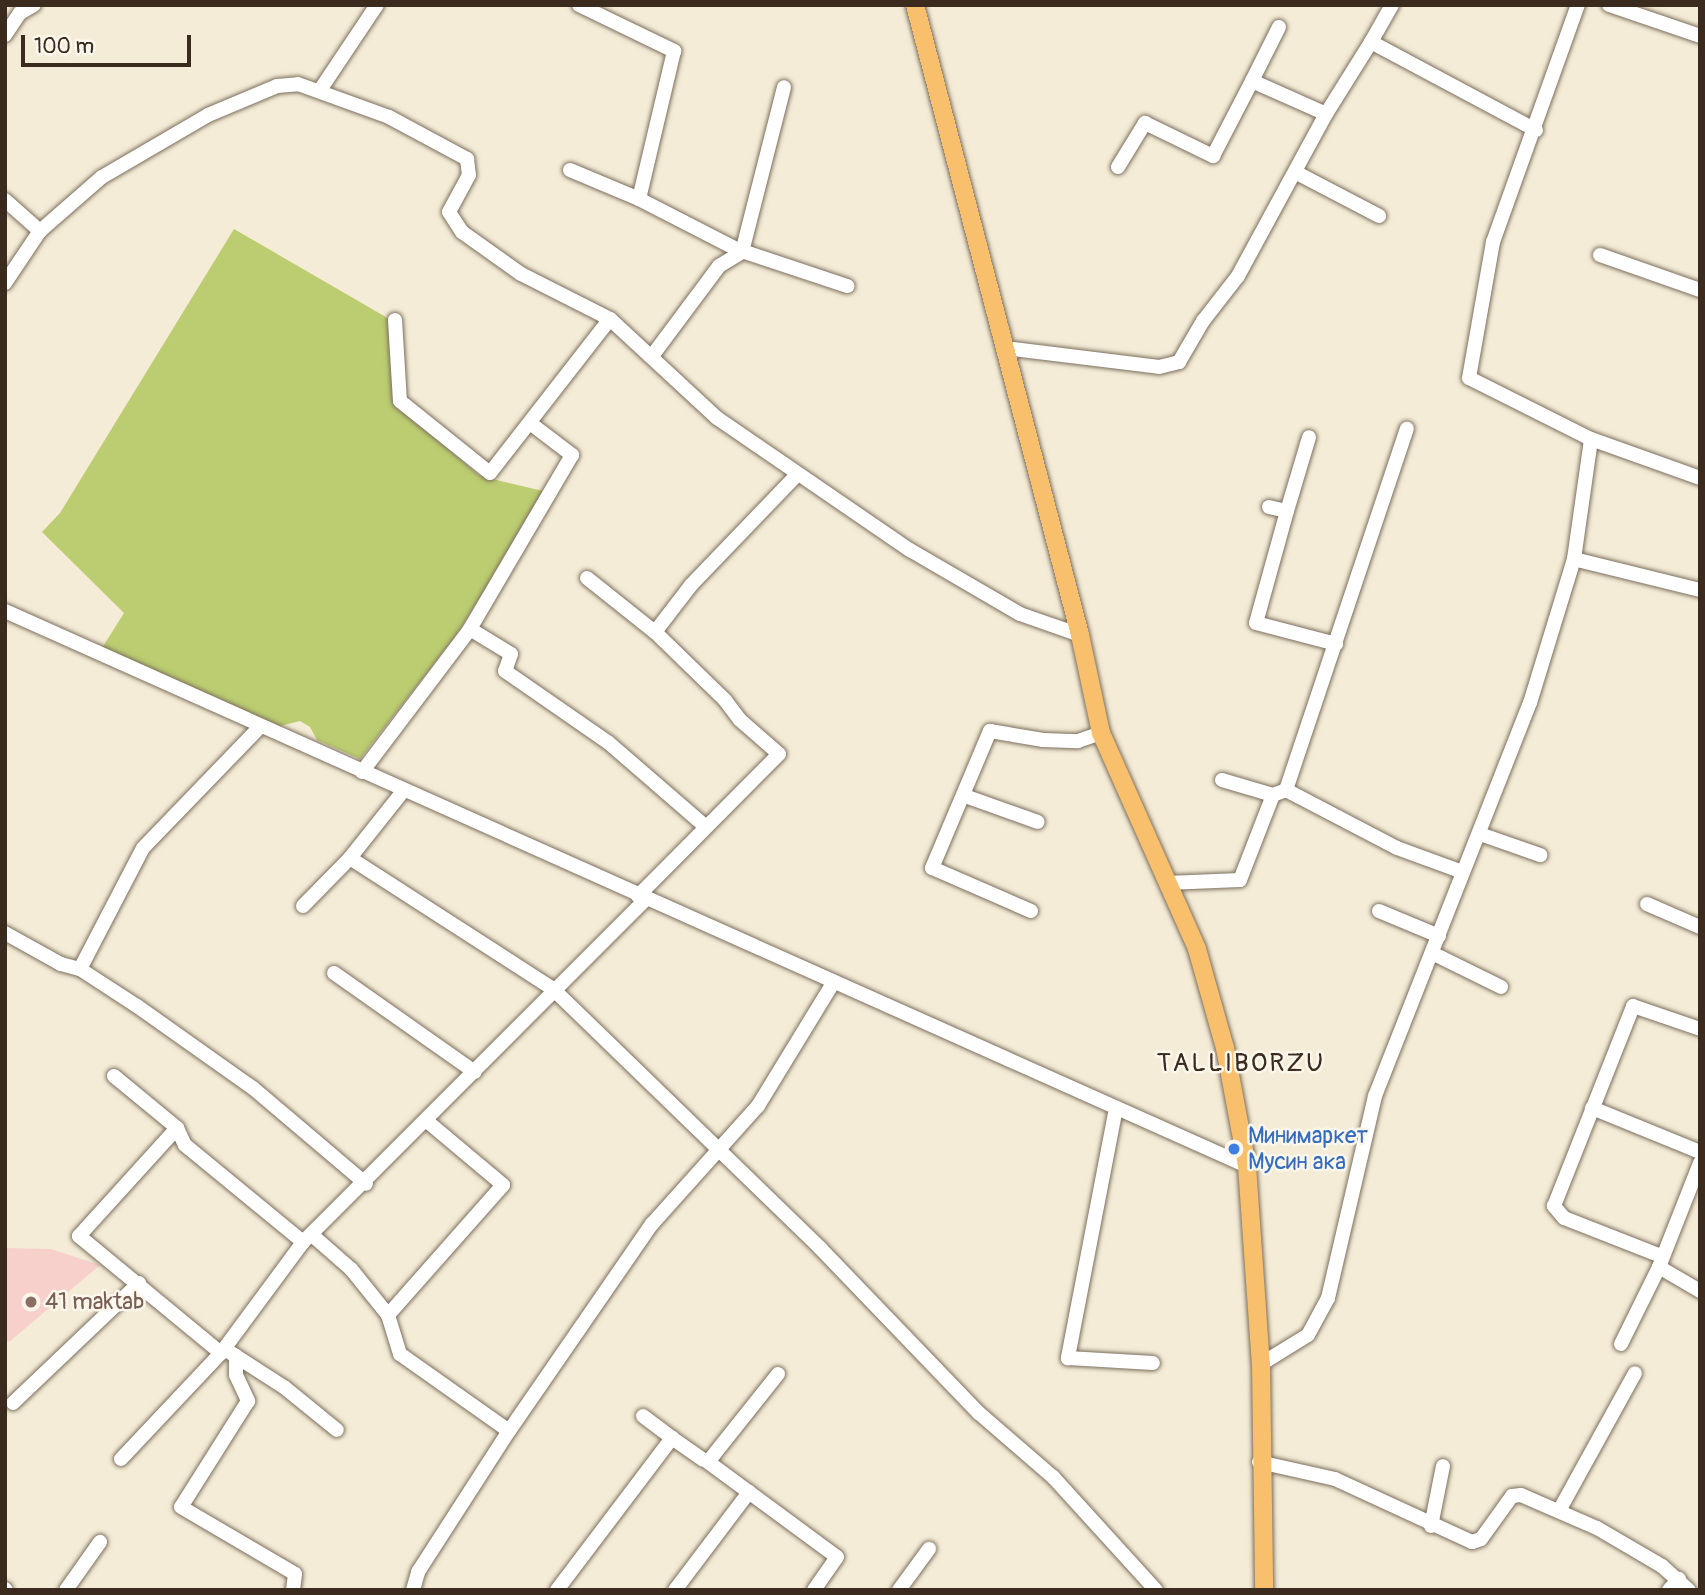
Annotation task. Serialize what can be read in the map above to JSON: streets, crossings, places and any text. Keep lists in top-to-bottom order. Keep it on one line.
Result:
{"districts":["TALLIBORZU"],"places":["Минимаркет Мусин ака","41 maktab"],"scale_bar":"100 m"}
